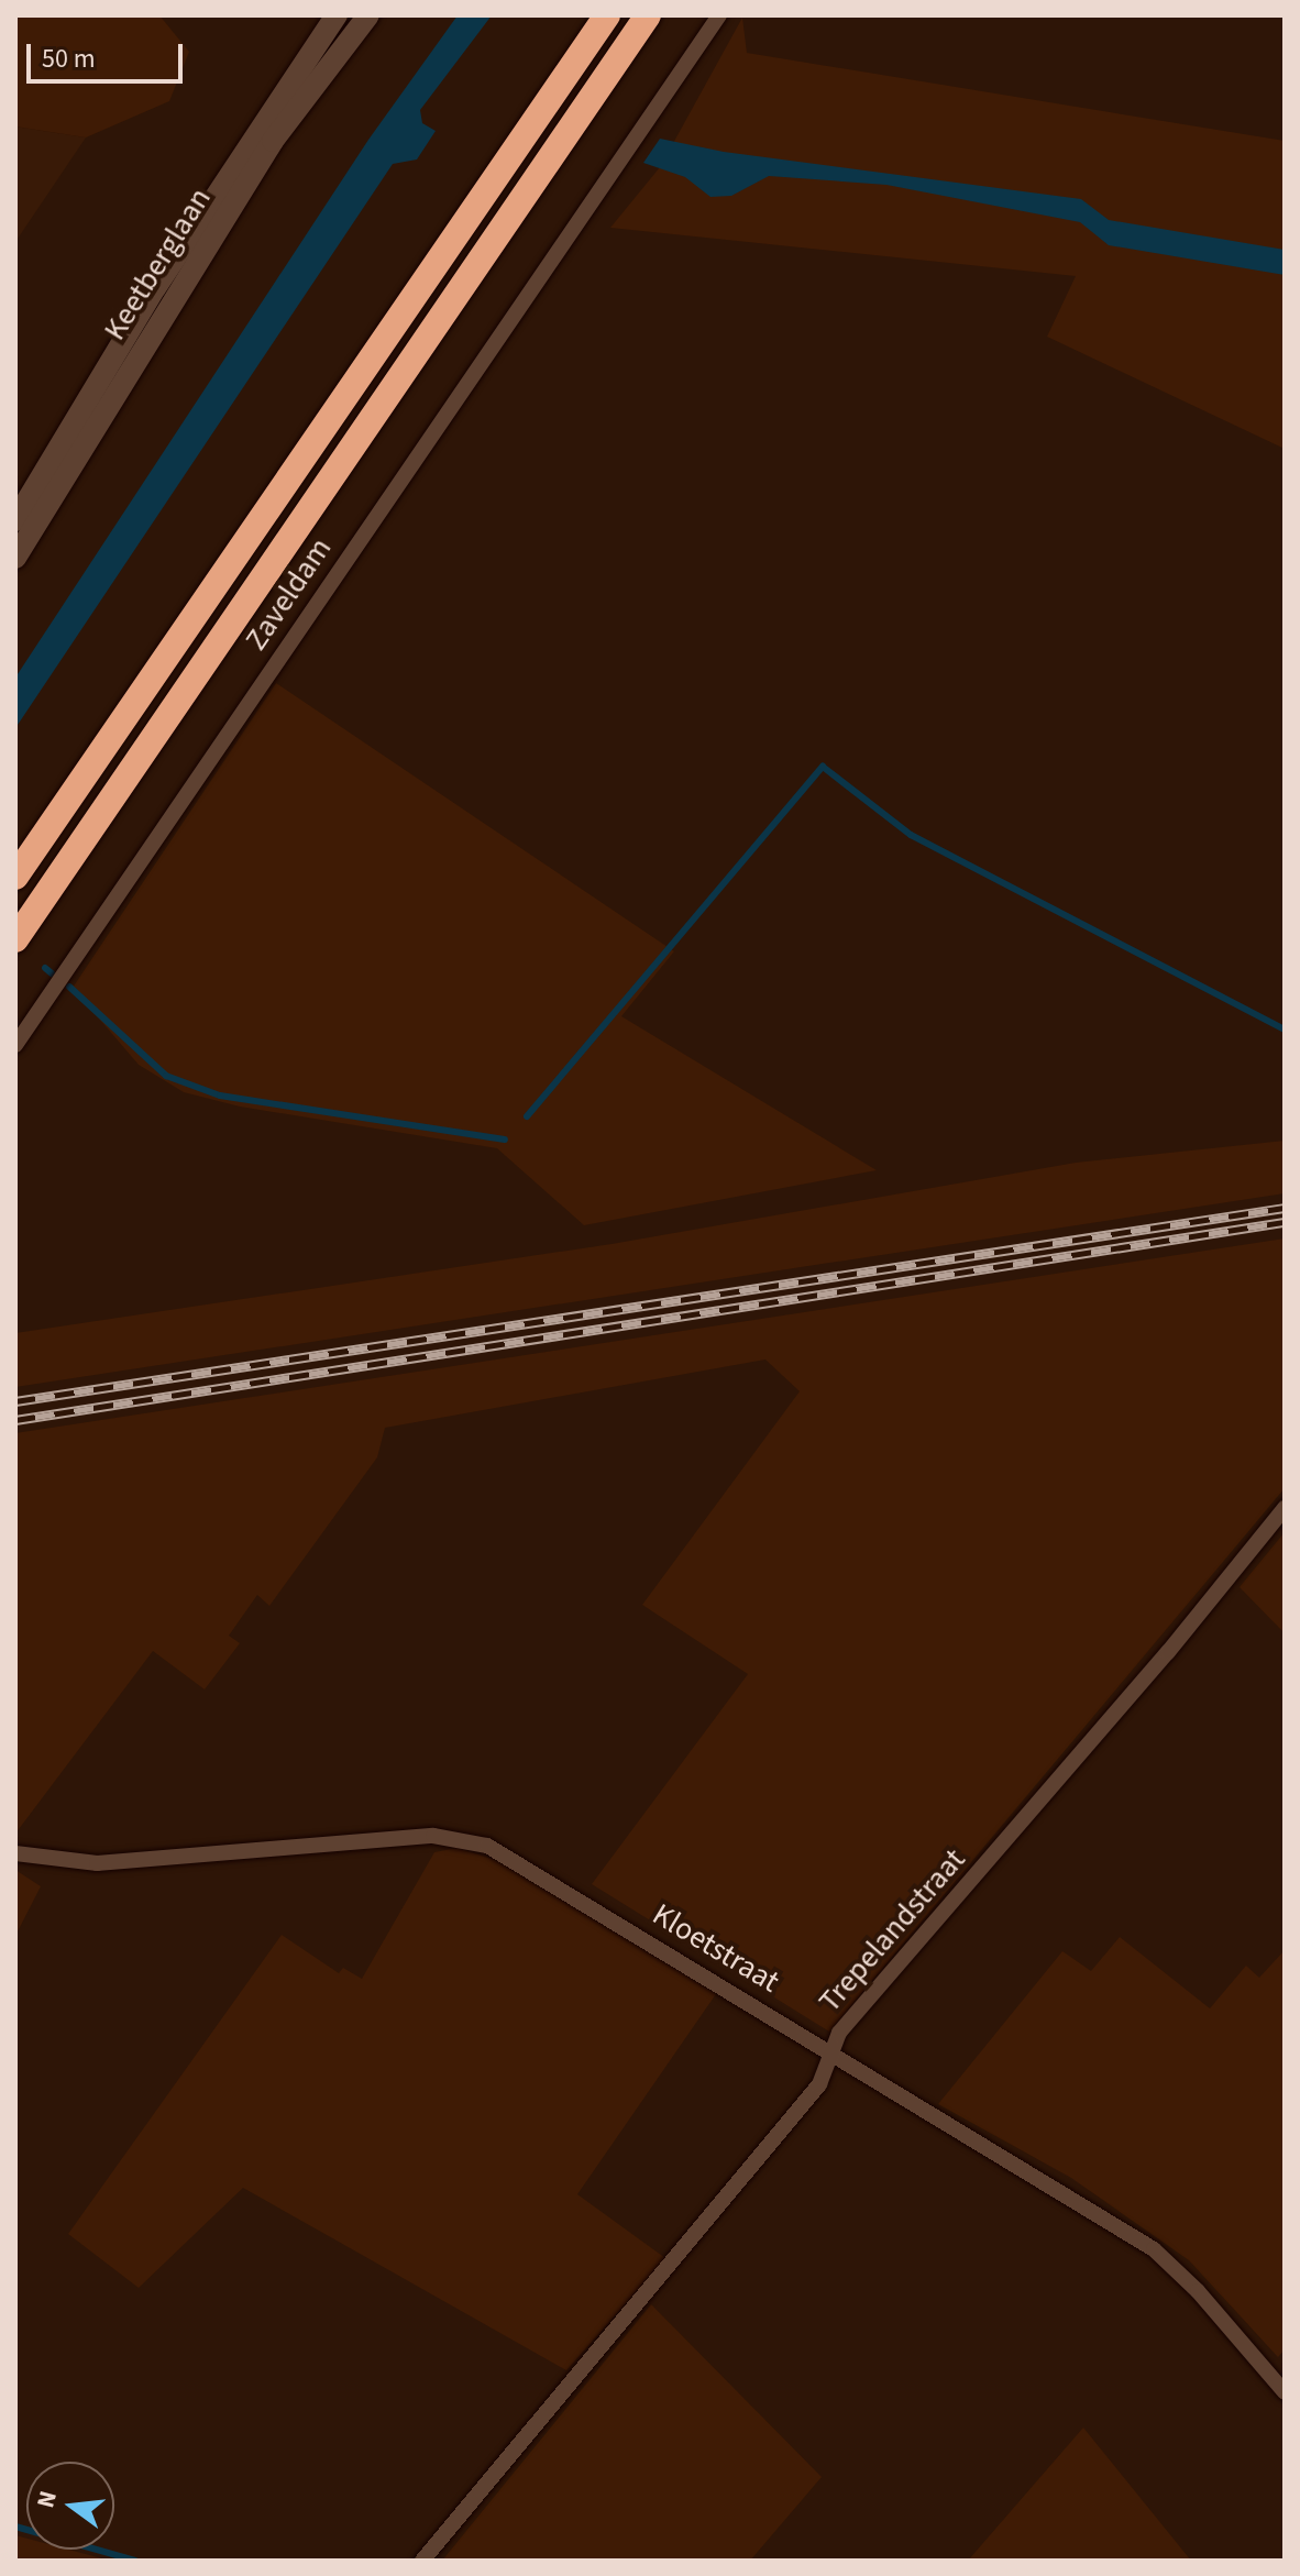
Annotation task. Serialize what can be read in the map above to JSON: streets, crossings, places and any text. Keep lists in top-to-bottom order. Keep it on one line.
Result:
{"streets":{"main road":["Keetberglaan"],"street":["Zaveldam","Trepelandstraat","Kloetstraat"]},"crossings":[["Trepelandstraat","Kloetstraat"]],"scale_bar":"50 m","north":"left"}
